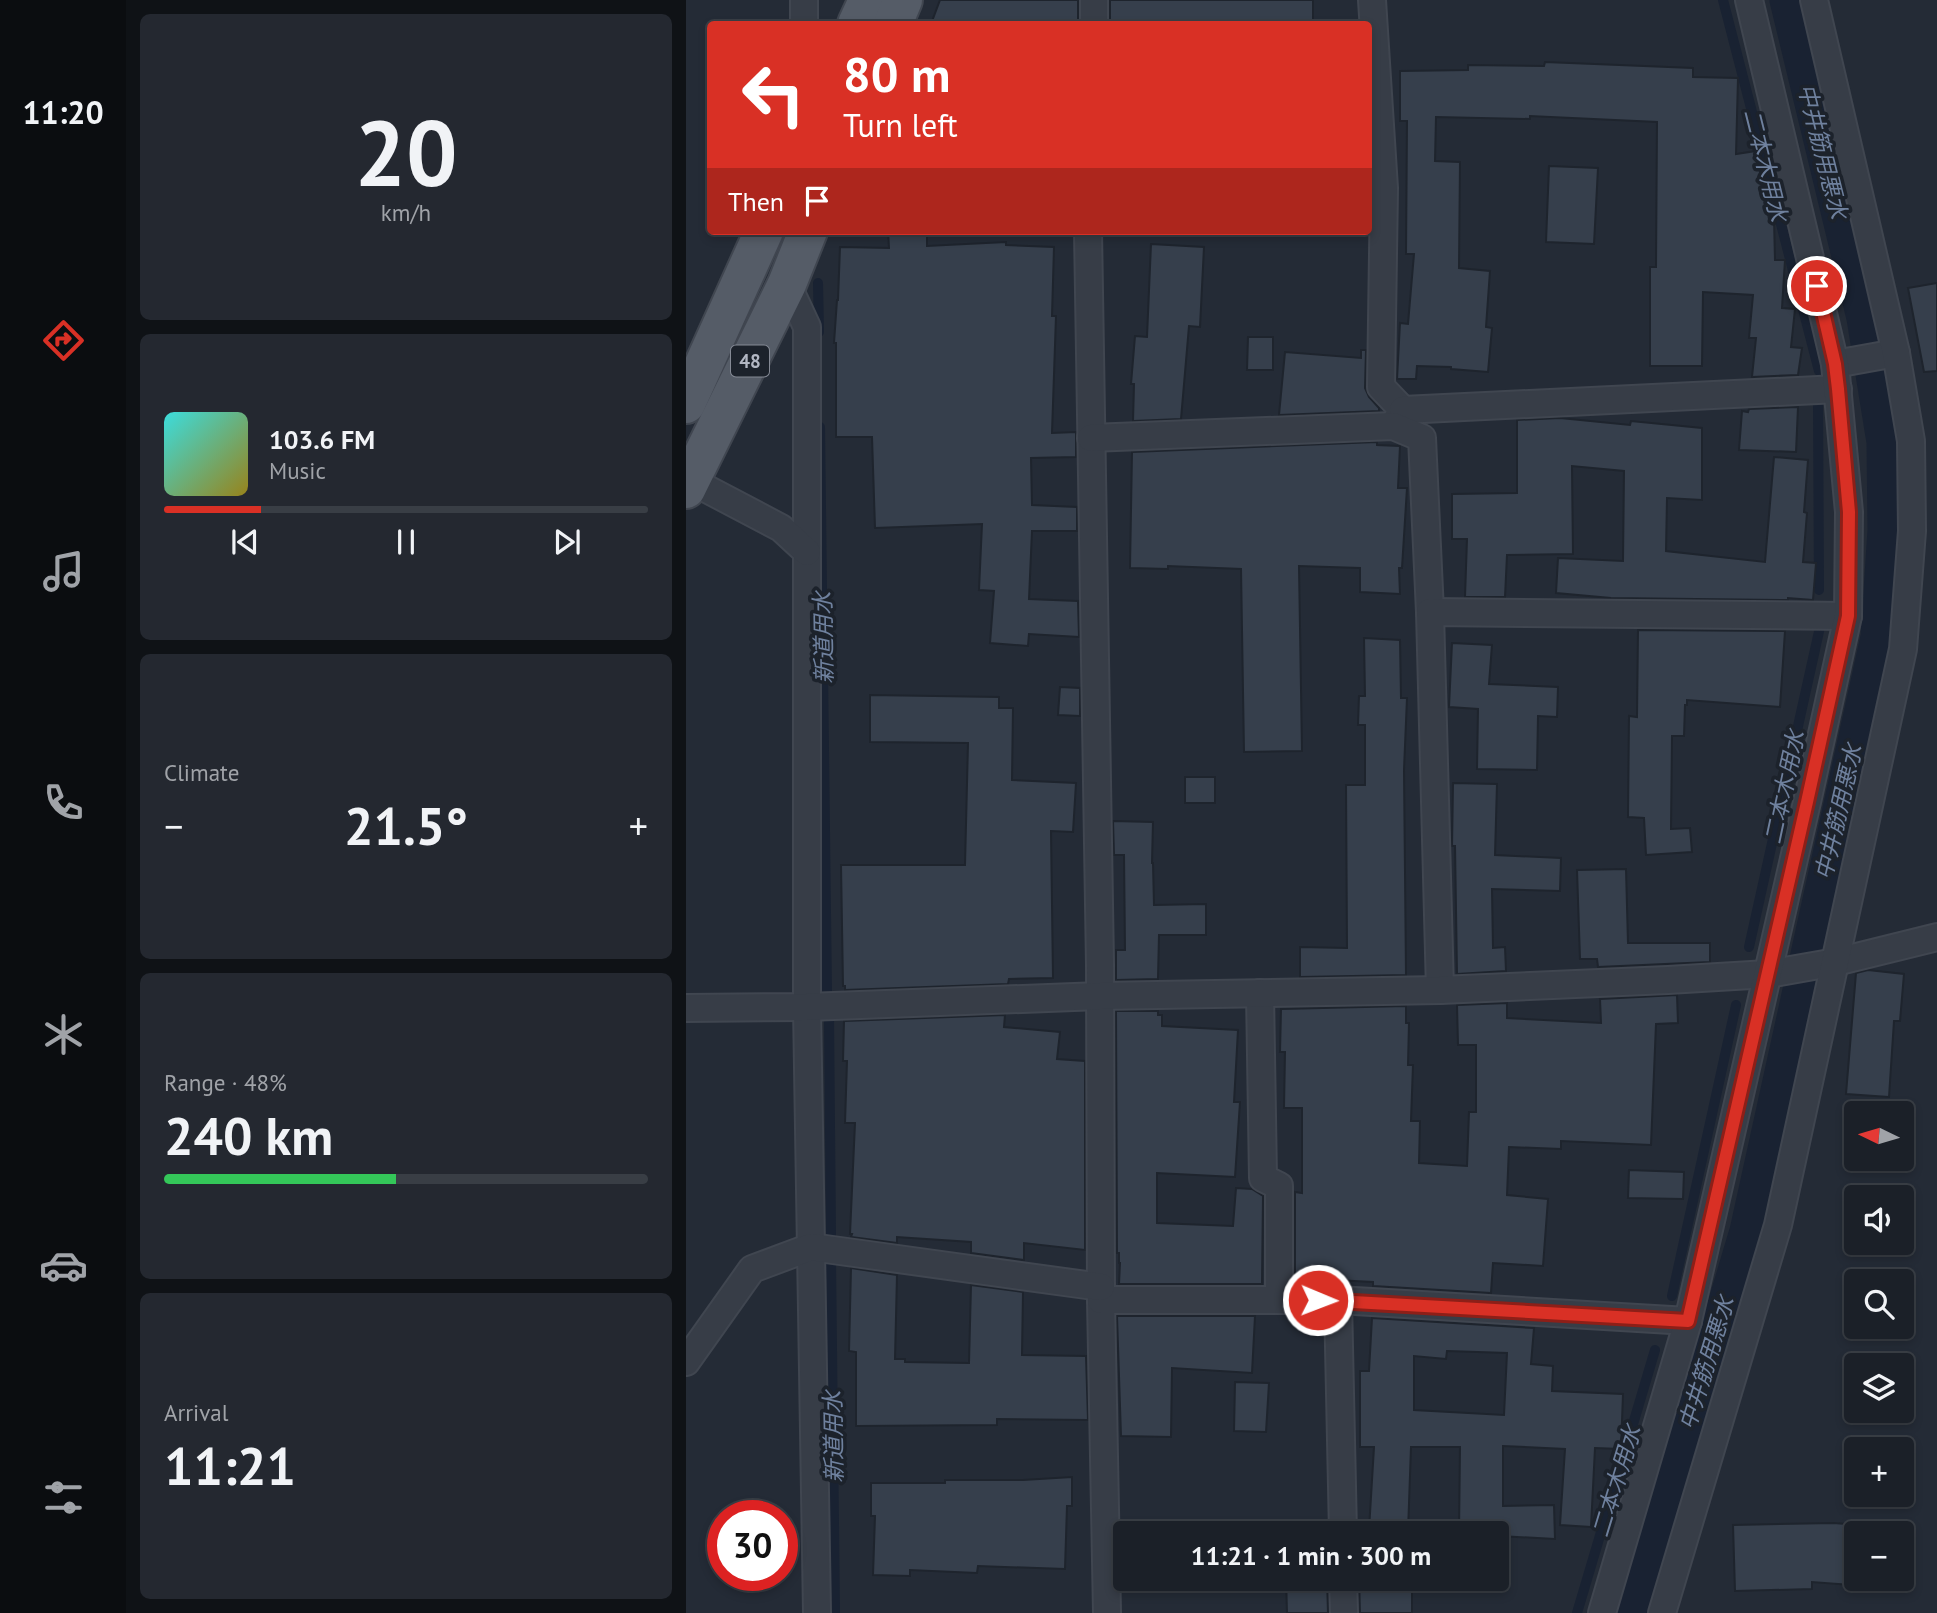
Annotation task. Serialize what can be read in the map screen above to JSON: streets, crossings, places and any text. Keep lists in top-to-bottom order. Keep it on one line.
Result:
{"streets":{"main road":["48"]},"water":["中井筋用悪水","二本木用水","新道用水"],"north":"left","page":{"tabs":"11:20","tile":[["20","km/h"],"Climate",["Range · 48%","240 km"],["Arrival","11:21"]],"turn":["80 m","Turn left"],"then":"Then","song":["103.6 FM","Music"],"heat":["−","21.5°","+"],"map_buttons":["+","−"],"limit":"30","trip":"11:21 · 1 min · 300 m"}}
